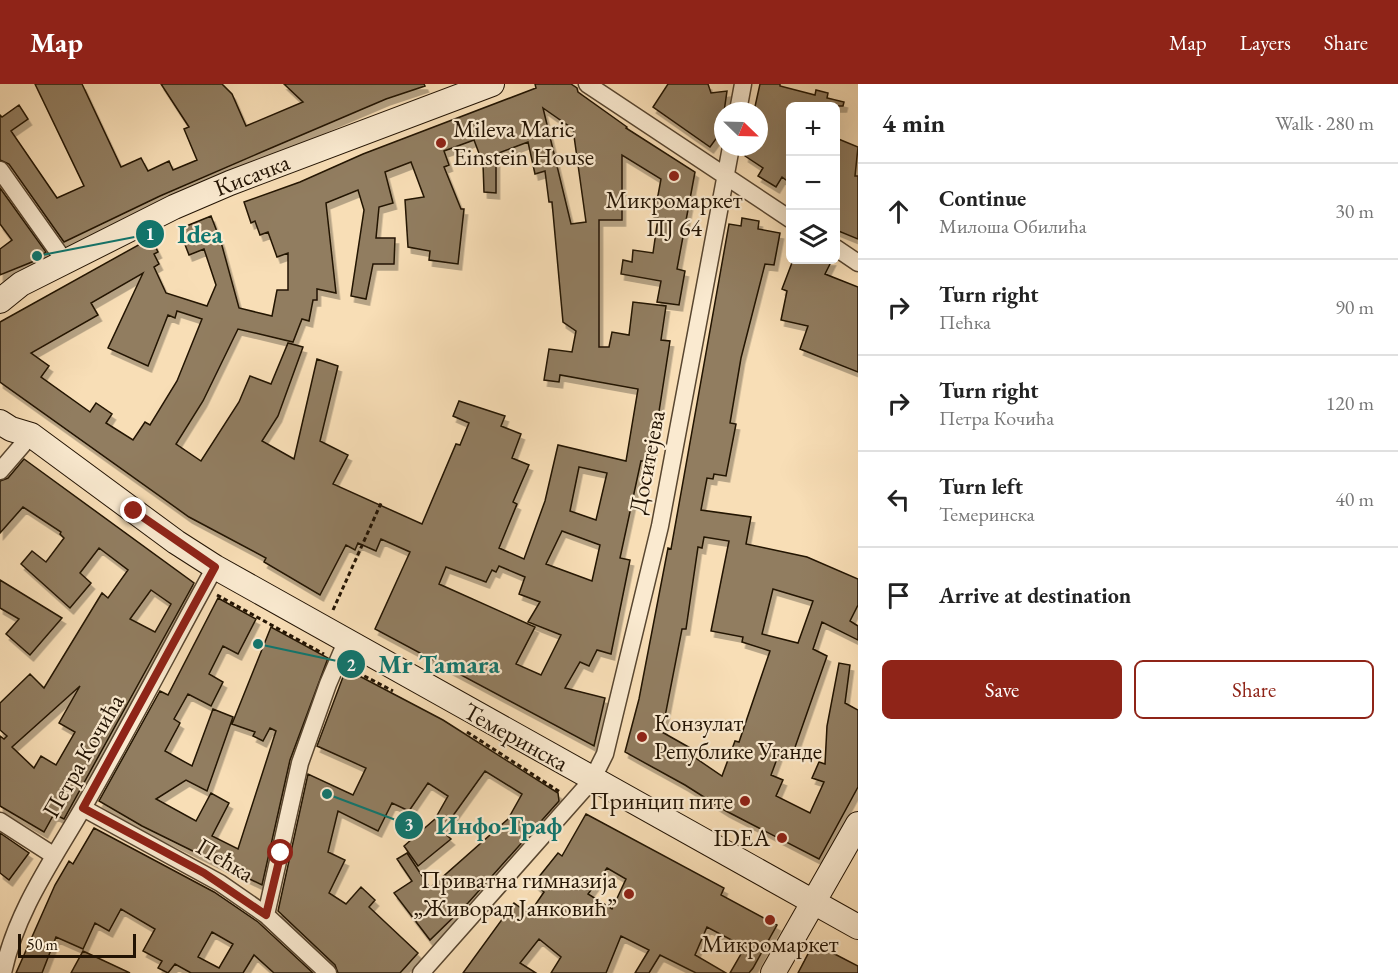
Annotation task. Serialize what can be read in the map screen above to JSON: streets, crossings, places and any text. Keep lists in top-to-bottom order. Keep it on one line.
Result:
{"streets":{"main road":["Кисачка","Темеринска"],"street":["Доситејева","Петра Кочића","Пећка"]},"crossings":[["Доситејева","Темеринска"],["Темеринска","Петра Кочића"],["Петра Кочића","Пећка"]],"places":["Mileva Maric Einstein House","Микромаркет ПЈ 64","Idea","Mr Tamara","Конзулат Републике Уганде","Инфо-Граф","Принцип пите","IDEA","Приватна гимназија „Живорад Јанковић”","Микромаркет"],"scale_bar":"50 m","north":"bottom right","page":{"header":"Map","nav":["Map","Layers","Share"],"heading":["4 min","Walk · 280 m"],"map_buttons":["+","−"],"list":[["Continue","Милоша Обилића","30 m"],["Turn right","Пећка","90 m"],["Turn right","Петра Кочића","120 m"],["Turn left","Темеринска","40 m"],"Arrive at destination"],"buttons":["Save","Share"],"scale":"50 m"}}
